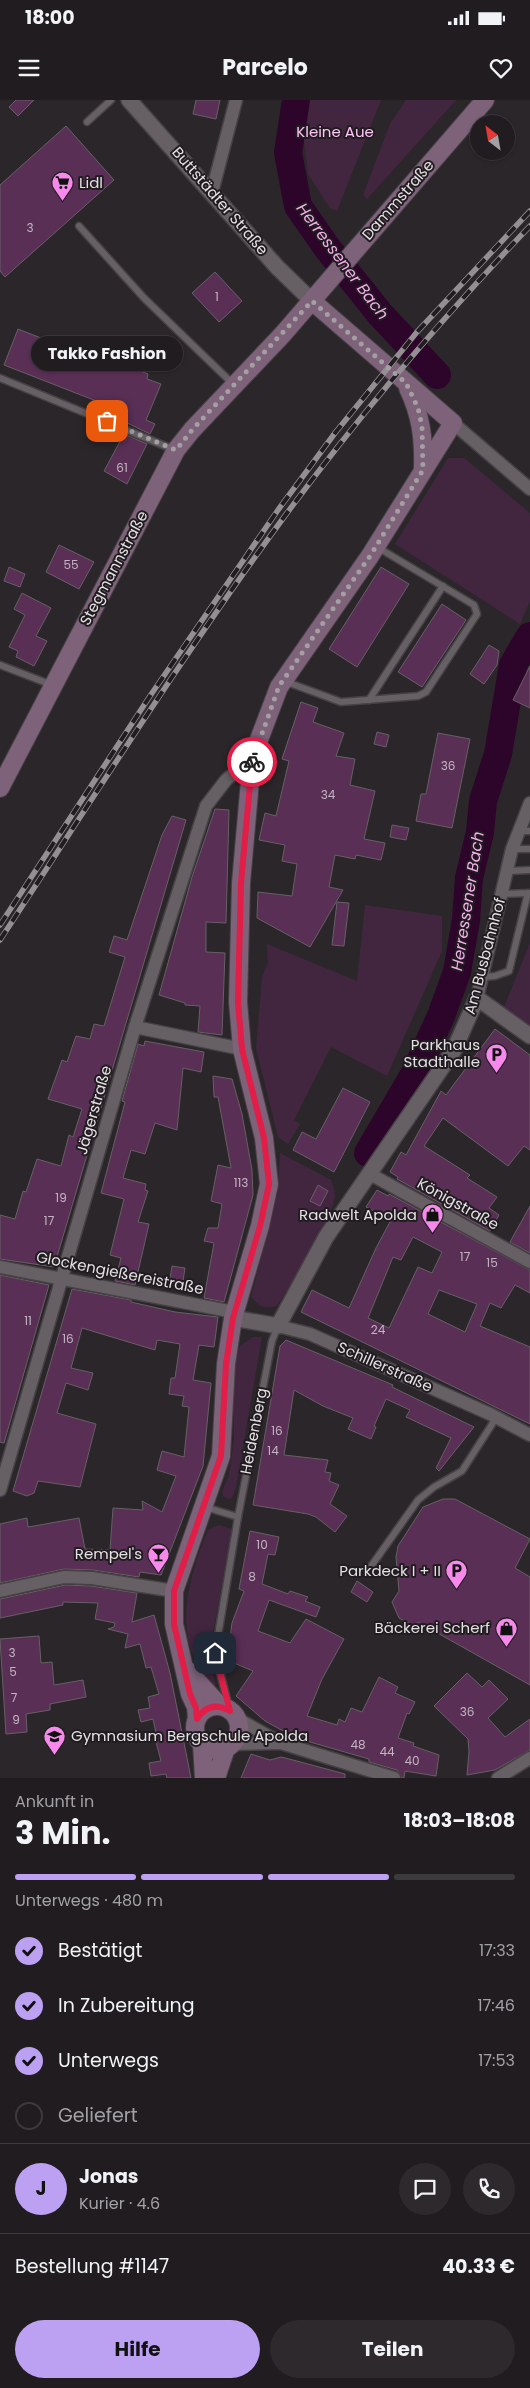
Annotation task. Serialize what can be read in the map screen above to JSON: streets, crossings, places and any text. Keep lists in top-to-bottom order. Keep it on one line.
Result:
{"streets":{"main road":["Dammstraße","Stegmannstraße","Heidenberg"],"street":["Buttstädter Straße","Am Busbahnhof","Jägerstraße","Königstraße","Glockengießereistraße","Schillerstraße"]},"crossings":[["Dammstraße","Buttstädter Straße"],["Dammstraße","Stegmannstraße"],["Buttstädter Straße","Stegmannstraße"],["Am Busbahnhof","Königstraße"],["Am Busbahnhof","Heidenberg"],["Jägerstraße","Glockengießereistraße"],["Jägerstraße","Heidenberg"],["Königstraße","Heidenberg"],["Glockengießereistraße","Schillerstraße"],["Glockengießereistraße","Heidenberg"],["Schillerstraße","Heidenberg"]],"water":["Herressener Bach"],"parks":["Kleine Aue"],"places":{"supermarket":["Lidl"],"other":["Takko Fashion"],"parking":["Parkhaus Stadthalle","Parkdeck I + II"],"shop":["Radwelt Apolda","Bäckerei Scherf"],"bar":["Rempel's"],"school or university":["Gymnasium Bergschule Apolda"]},"house_numbers":["3","1","61","55","36","34","113","19","17","17","15","11","24","16","16","14","10","8","3","5","7","36","9","48","44","40"],"north":"top left","page":{"status":"18:00","header":"Parcelo","bubble":"Takko Fashion","heading":["3 Min.","Ankunft in","18:03–18:08"],"panel":["Jonas","Kurier · 4.6","Bestellung #1147","40.33 €"],"bar":"Unterwegs · 480 m","list":[["Bestätigt","17:33"],["In Zubereitung","17:46"],["Unterwegs","17:53"],"Geliefert"],"round":"J","buttons":["Hilfe","Teilen"]}}
